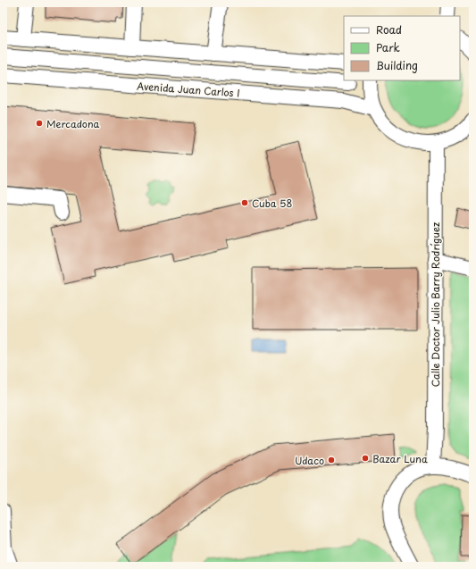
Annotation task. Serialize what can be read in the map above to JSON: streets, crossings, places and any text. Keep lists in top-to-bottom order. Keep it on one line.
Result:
{"streets":{"street":["Avenida Juan Carlos I","Calle Doctor Julio Barry Rodríguez"]},"places":["Mercadona","Cuba 58","Bazar Luna","Udaco"],"legend":["Road","Park","Building"]}
